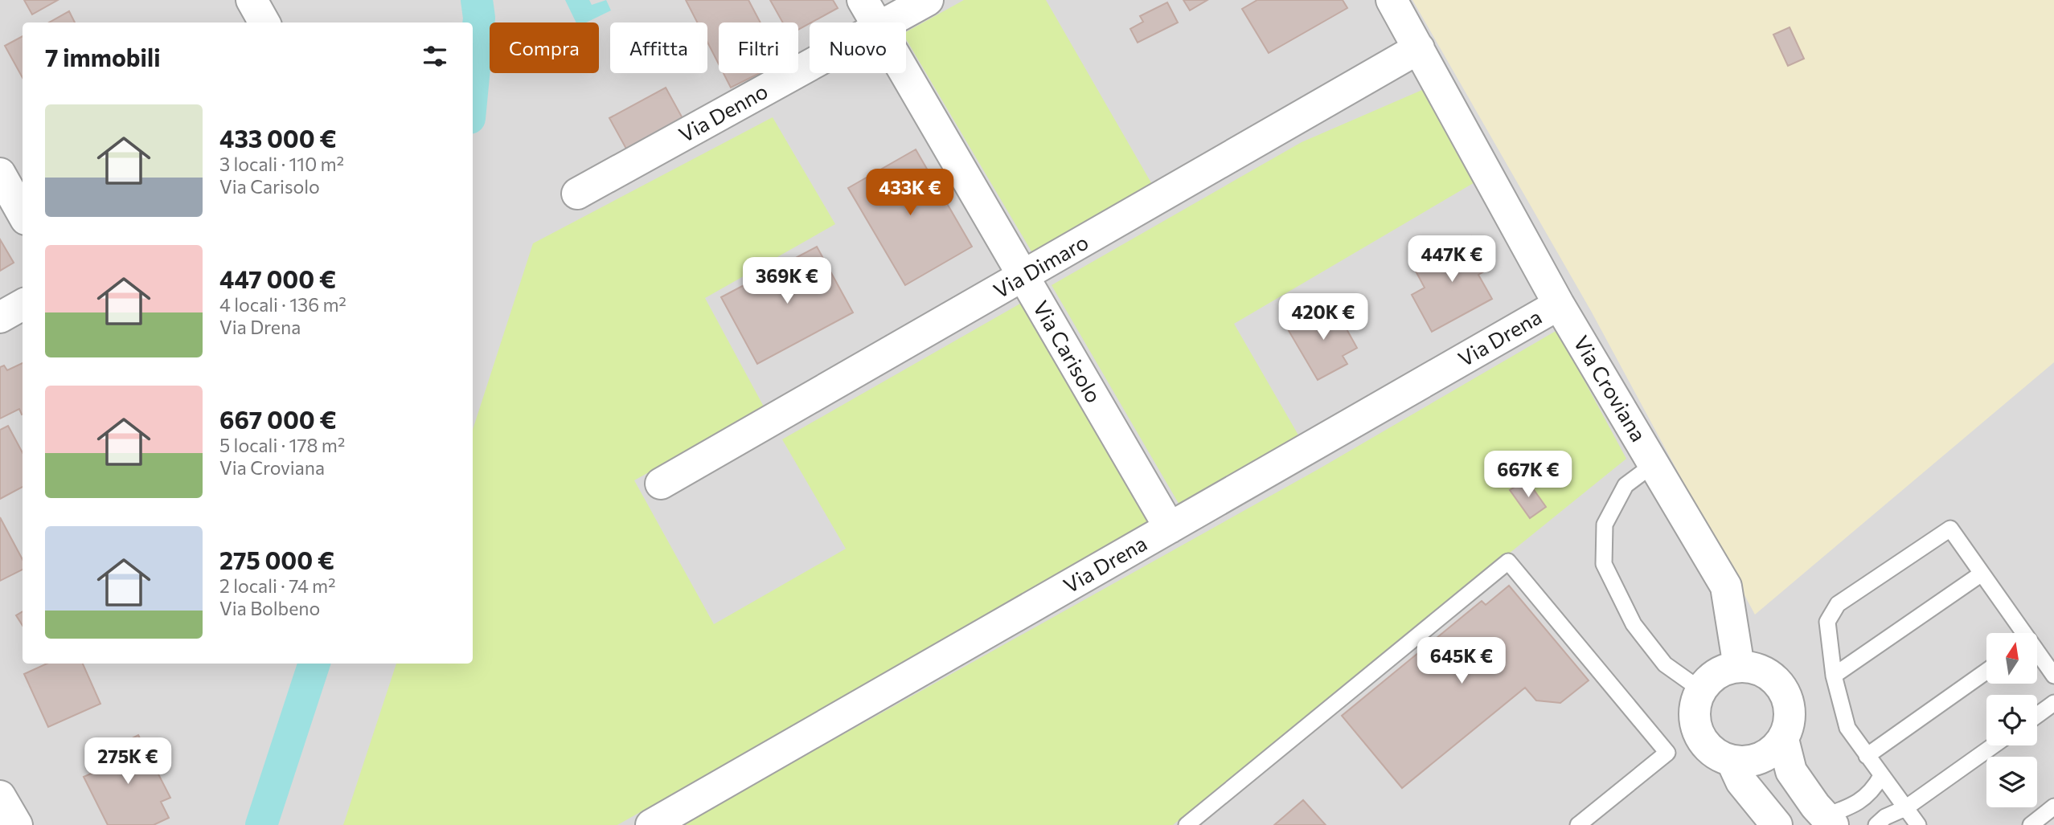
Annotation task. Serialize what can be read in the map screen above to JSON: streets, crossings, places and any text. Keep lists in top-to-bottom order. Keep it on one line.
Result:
{"streets":{"street":["Via Denno","Via Dimaro","Via Drena","Via Carisolo","Via Croviana"]},"crossings":[["Via Dimaro","Via Carisolo"],["Via Dimaro","Via Croviana"],["Via Drena","Via Carisolo"],["Via Drena","Via Croviana"]],"north":"top","page":{"chip":["Compra","Affitta","Filtri","Nuovo"],"heading":"7 immobili","list":[{"name":"433 000 €","note":"3 locali · 110 m² · Via Carisolo"},{"name":"447 000 €","note":"4 locali · 136 m² · Via Drena"},{"name":"667 000 €","note":"5 locali · 178 m² · Via Croviana"},{"name":"275 000 €","note":"2 locali · 74 m² · Via Bolbeno"}],"price":["433K €","447K €","369K €","420K €","667K €","645K €","275K €"]}}
